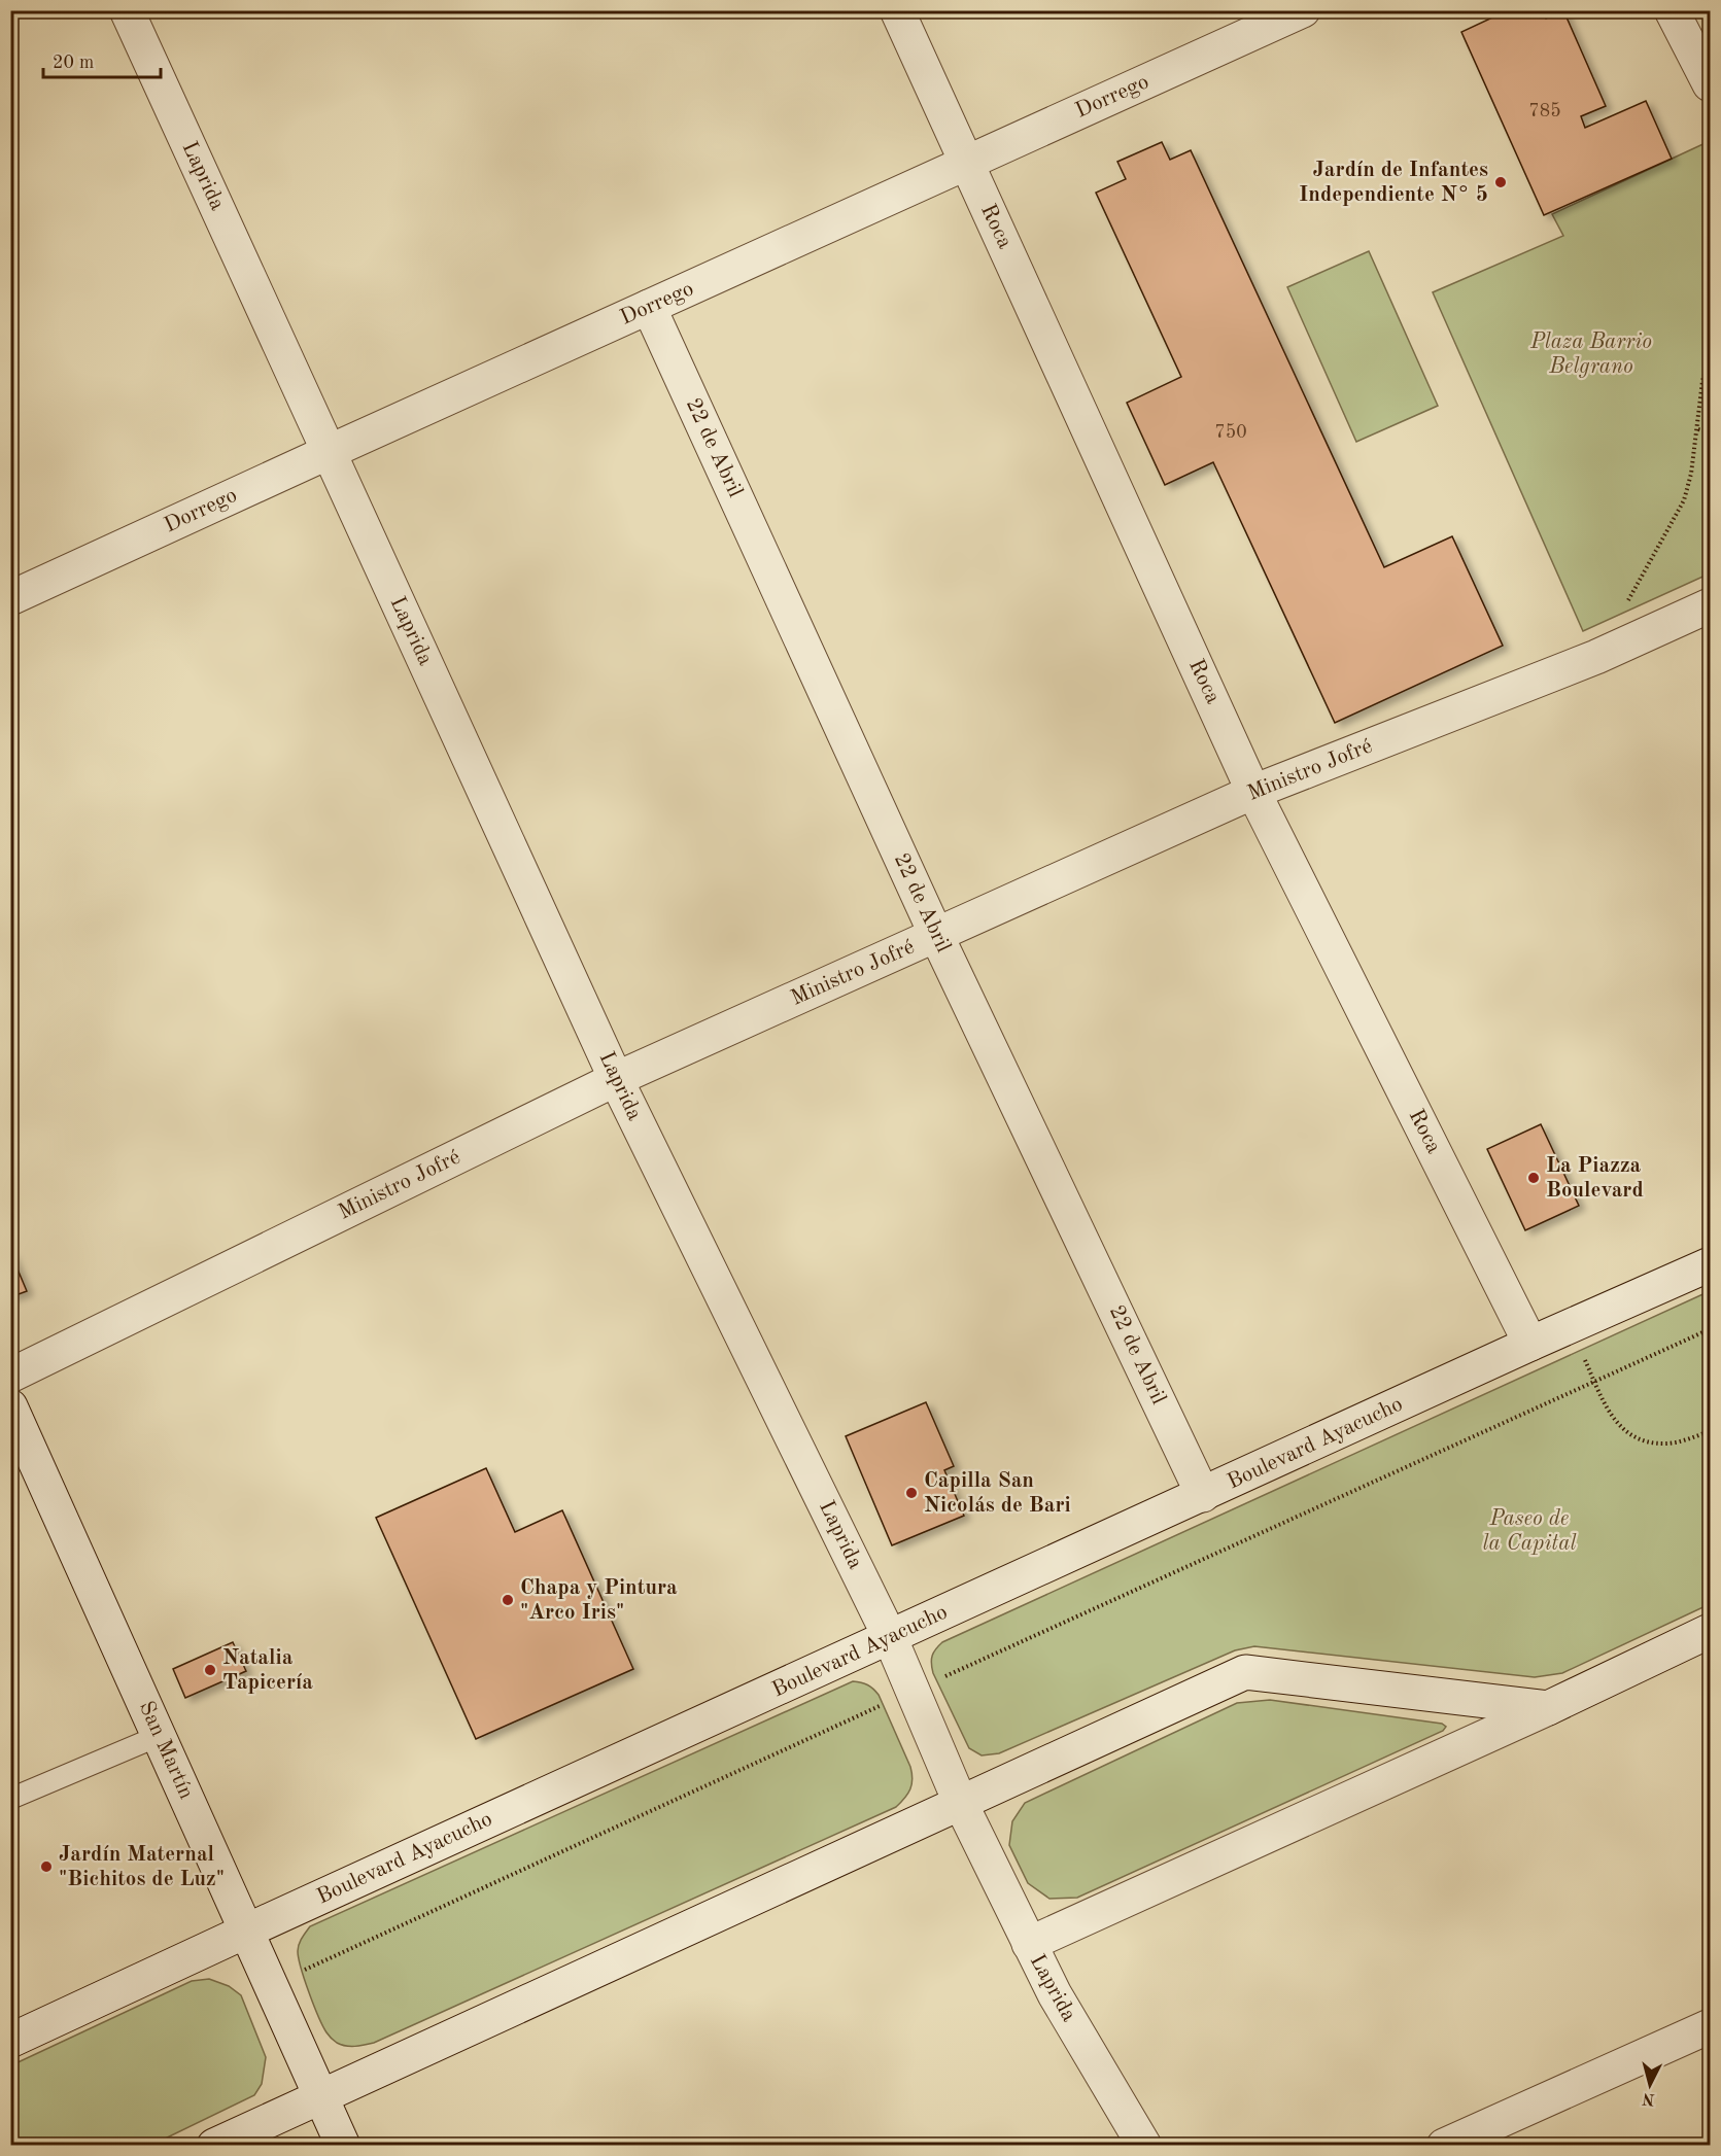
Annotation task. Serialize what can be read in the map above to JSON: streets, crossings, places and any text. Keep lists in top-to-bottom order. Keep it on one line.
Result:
{"streets":{"street":["Dorrego","Laprida","Roca","22 de Abril","Ministro Jofré","Boulevard Ayacucho","San Martín"]},"crossings":[["Dorrego","Laprida"],["Dorrego","Roca"],["Dorrego","22 de Abril"],["Laprida","Ministro Jofré"],["Laprida","Boulevard Ayacucho"],["Roca","Ministro Jofré"],["Roca","Boulevard Ayacucho"],["22 de Abril","Ministro Jofré"],["22 de Abril","Boulevard Ayacucho"],["Boulevard Ayacucho","San Martín"]],"parks":["Plaza Barrio Belgrano","Paseo de la Capital"],"places":["Jardín de Infantes Independiente N° 5","La Piazza Boulevard","Capilla San Nicolás de Bari","Chapa y Pintura \"Arco Iris\"","Natalia Tapicería","Jardín Maternal \"Bichitos de Luz\""],"house_numbers":["785","750"],"scale_bar":"20 m","north":"bottom"}
